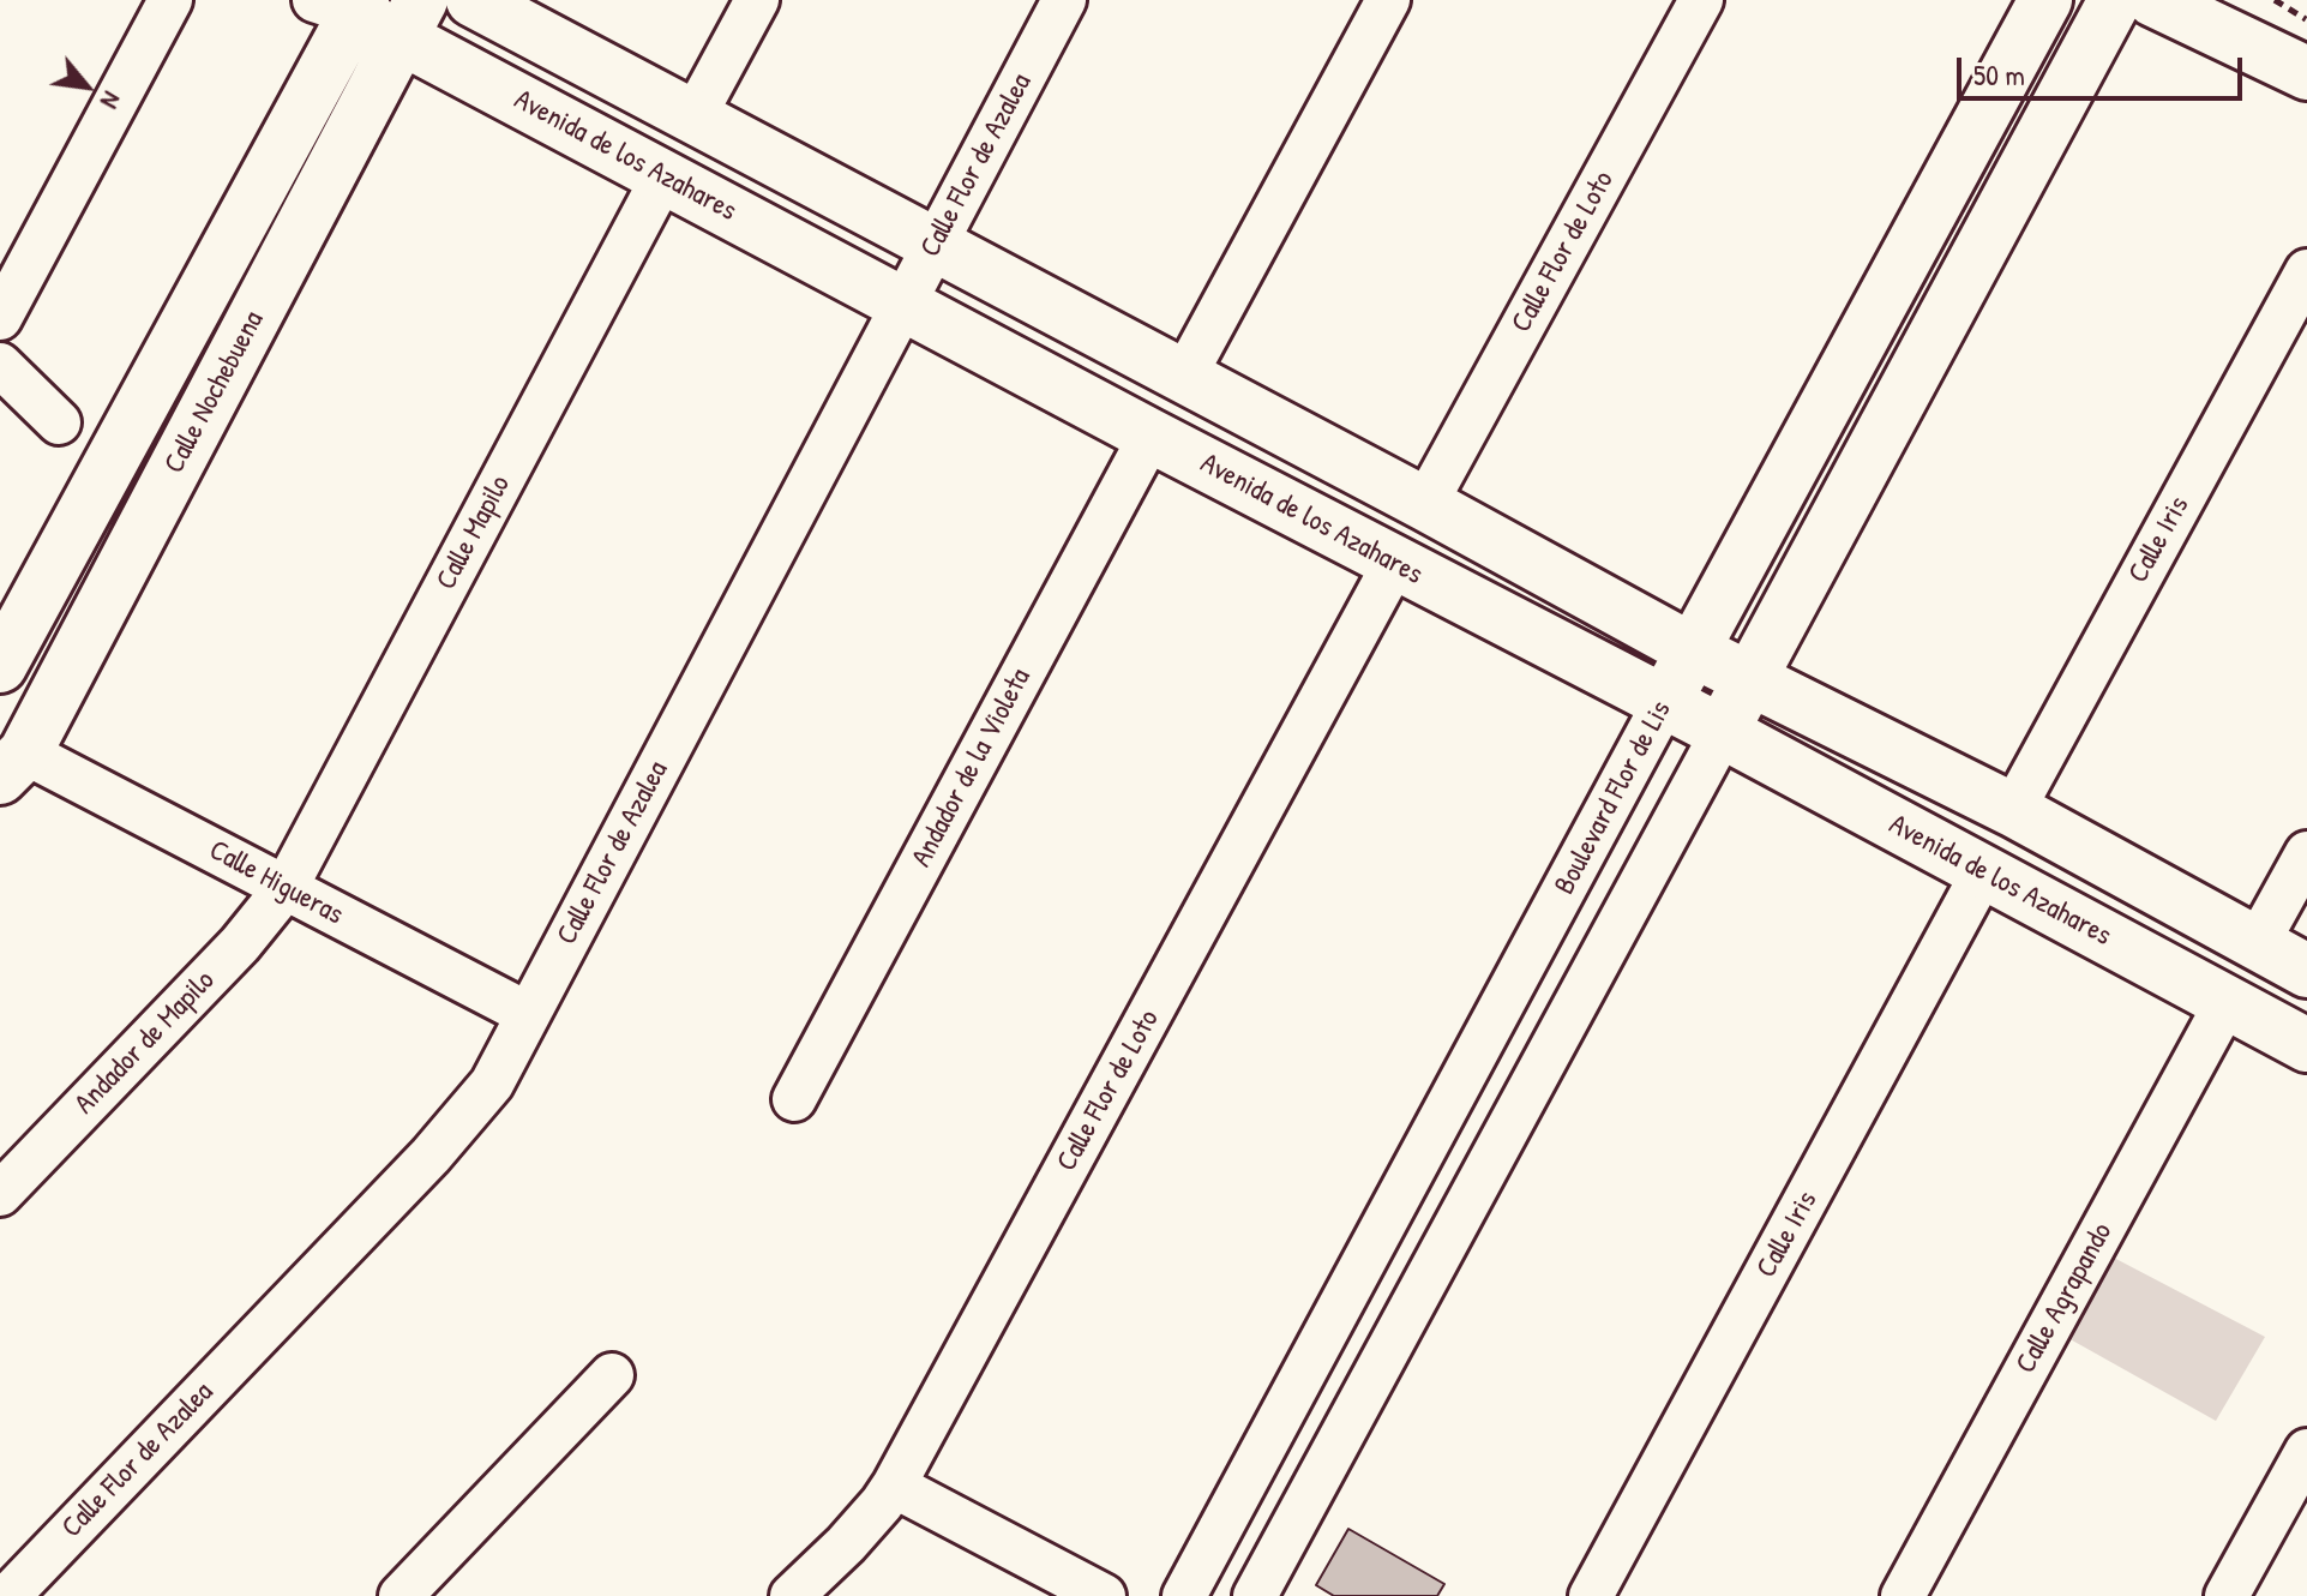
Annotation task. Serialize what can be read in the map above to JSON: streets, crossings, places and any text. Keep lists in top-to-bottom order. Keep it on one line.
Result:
{"streets":{"street":["Avenida de los Azahares","Calle Flor de Azalea","Calle Flor de Loto","Calle Nochebuena","Calle Mapilo","Calle Iris","Andador de la Violeta","Boulevard Flor de Lis","Calle Higueras","Andador de Mapilo","Calle Agrapando"]},"crossings":[["Avenida de los Azahares","Calle Flor de Azalea"],["Avenida de los Azahares","Calle Flor de Loto"],["Avenida de los Azahares","Calle Nochebuena"],["Avenida de los Azahares","Calle Mapilo"],["Avenida de los Azahares","Calle Iris"],["Avenida de los Azahares","Andador de la Violeta"],["Avenida de los Azahares","Boulevard Flor de Lis"],["Avenida de los Azahares","Calle Agrapando"],["Calle Flor de Azalea","Calle Higueras"],["Calle Nochebuena","Calle Higueras"],["Calle Mapilo","Calle Higueras"],["Calle Mapilo","Andador de Mapilo"],["Calle Higueras","Andador de Mapilo"]],"scale_bar":"50 m","north":"bottom right"}
